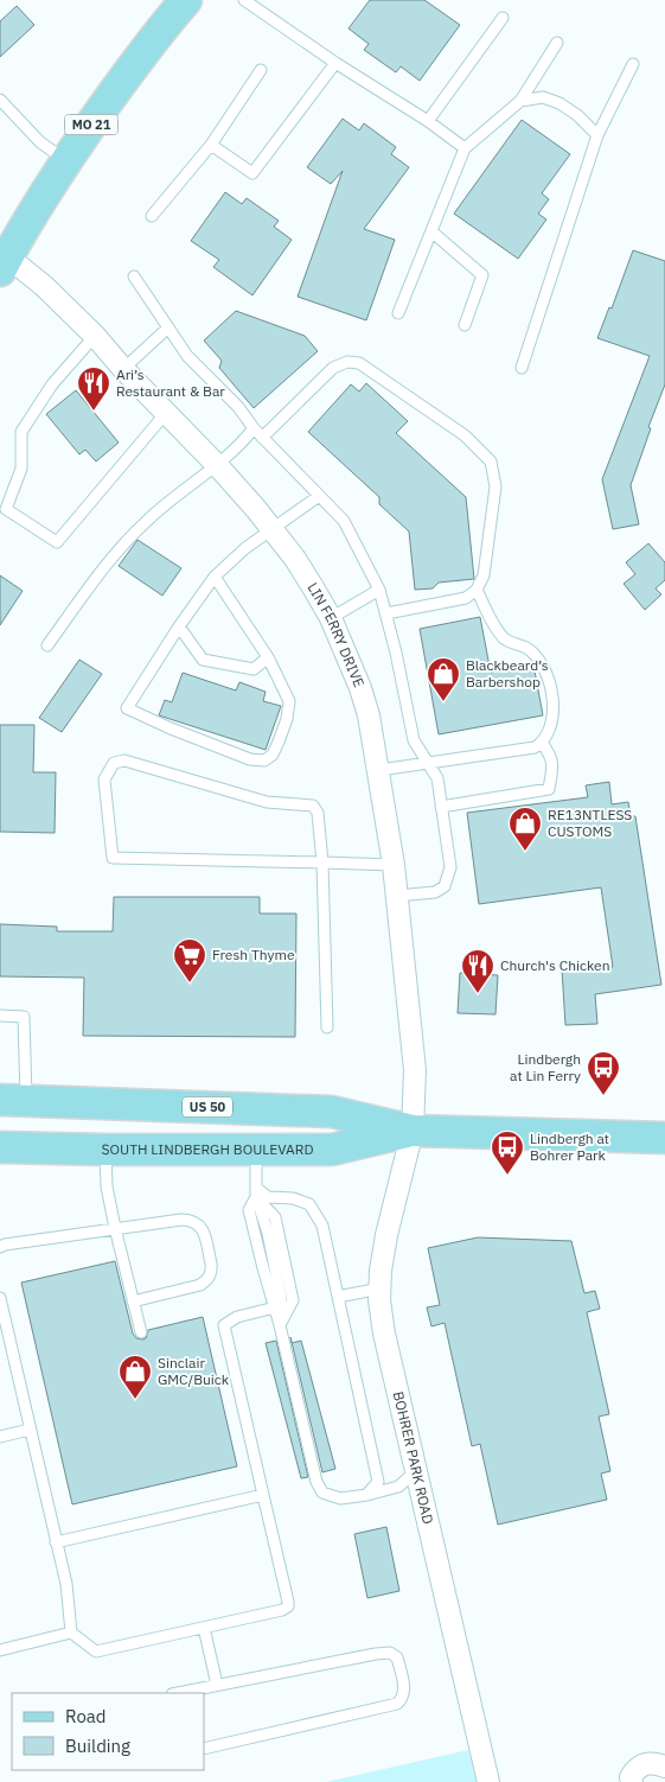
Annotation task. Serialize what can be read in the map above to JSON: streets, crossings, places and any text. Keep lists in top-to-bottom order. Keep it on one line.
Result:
{"streets":{"main road":["MO 21","US 50","SOUTH LINDBERGH BOULEVARD"],"street":["LIN FERRY DRIVE","BOHRER PARK ROAD"]},"crossings":[["MO 21","LIN FERRY DRIVE"],["LIN FERRY DRIVE","SOUTH LINDBERGH BOULEVARD"],["LIN FERRY DRIVE","BOHRER PARK ROAD"],["SOUTH LINDBERGH BOULEVARD","BOHRER PARK ROAD"]],"places":{"restaurant":["Ari’s Restaurant & Bar","Church's Chicken"],"shop":["Blackbeard’s Barbershop","RE13NTLESS CUSTOMS","Sinclair GMC/Buick"],"supermarket":["Fresh Thyme"],"bus stop":["Lindbergh at Lin Ferry","Lindbergh at Bohrer Park"]},"legend":["Road","Building"]}
